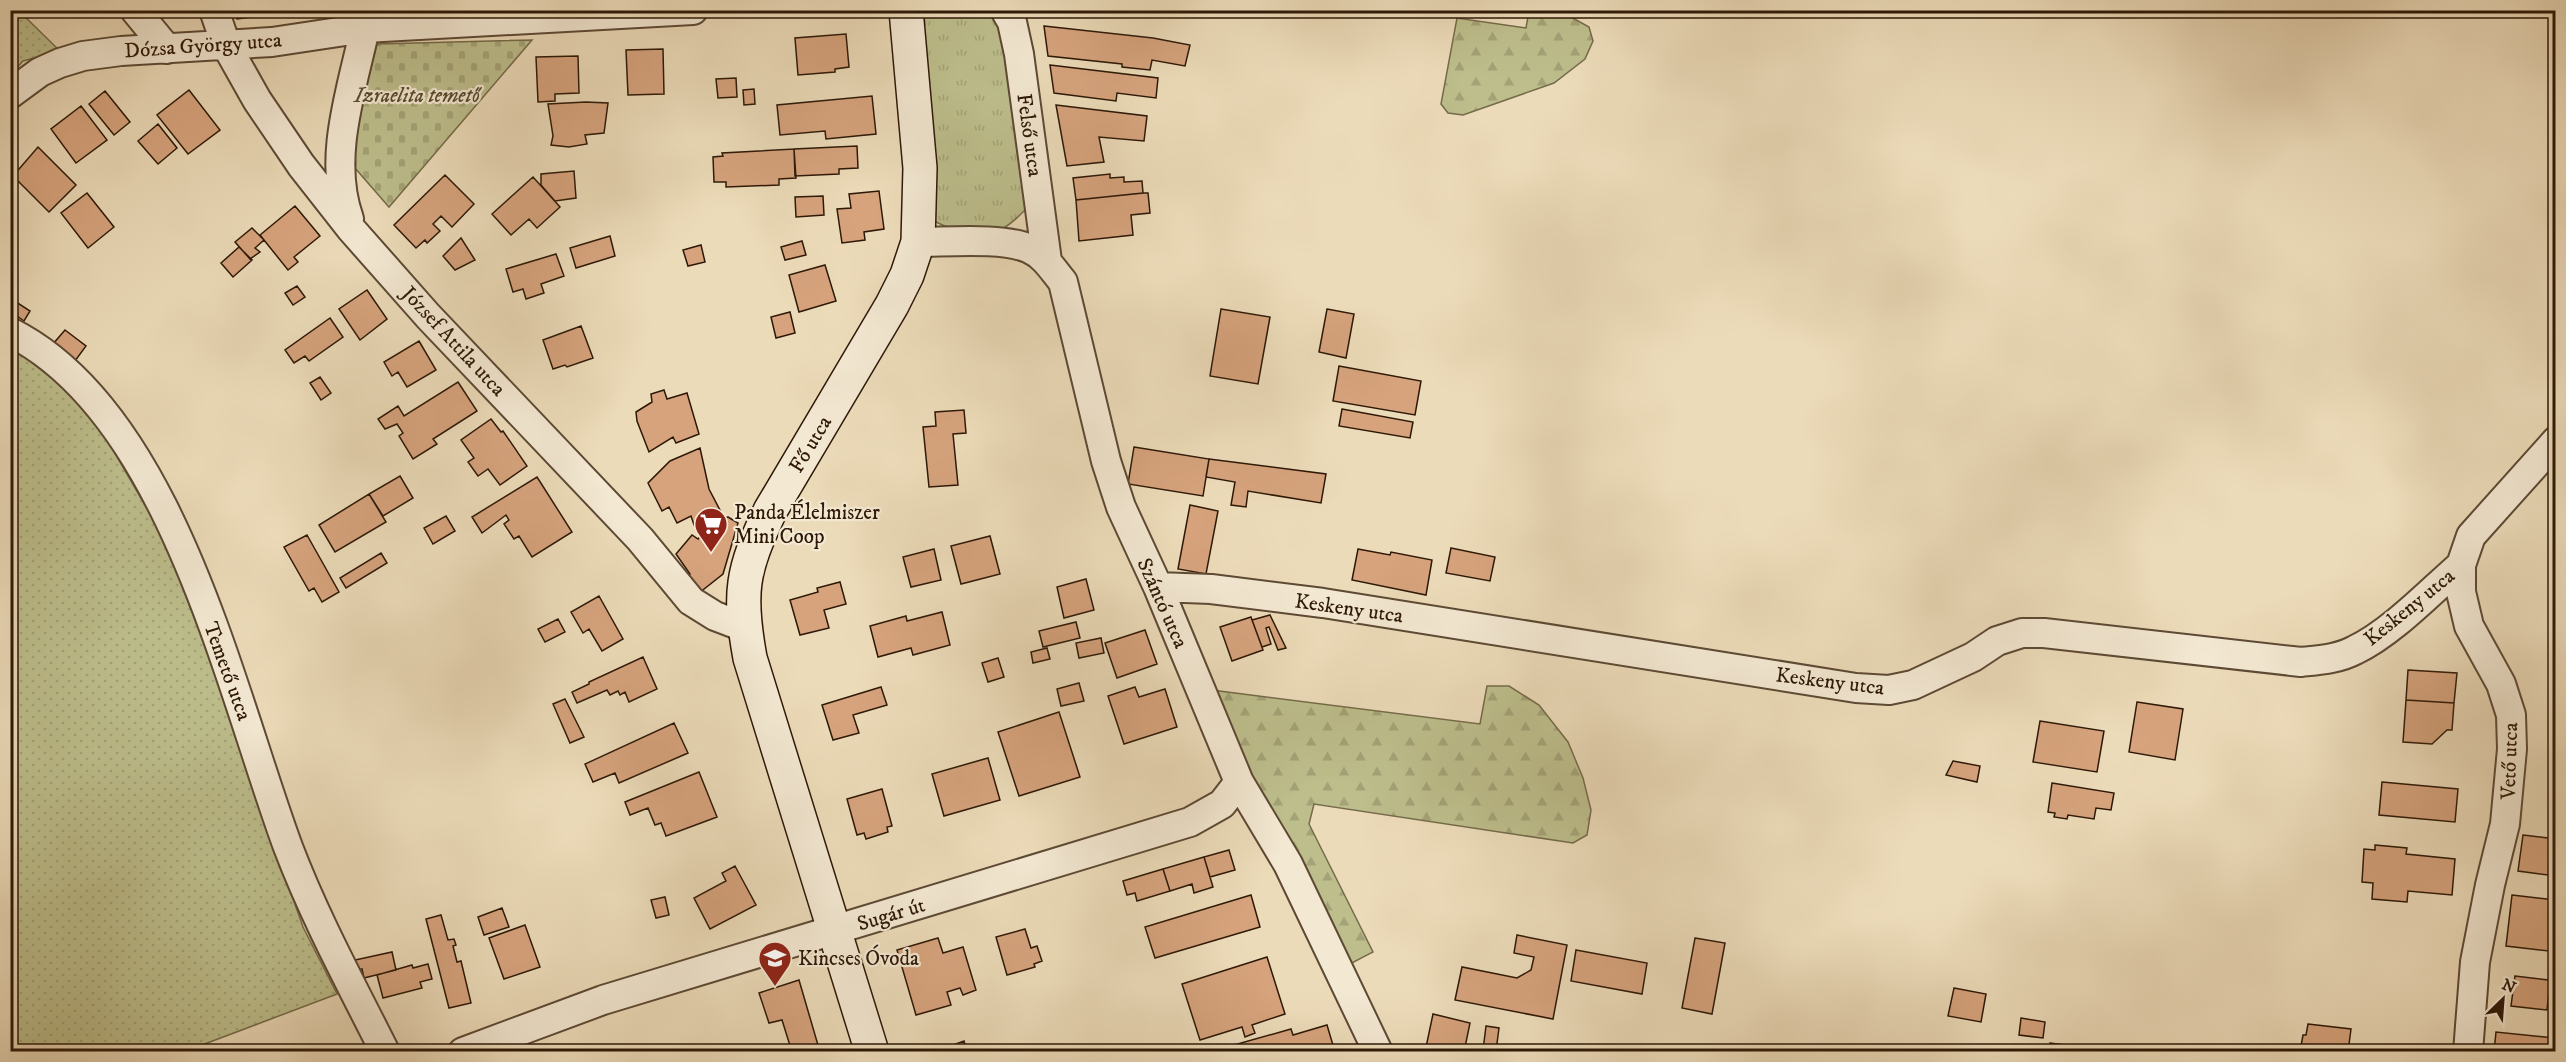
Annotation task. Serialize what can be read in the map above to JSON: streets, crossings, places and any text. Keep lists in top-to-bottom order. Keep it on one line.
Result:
{"streets":{"street":["Dózsa György utca","Felső utca","József Attila utca","Fő utca","Szántó utca","Keskeny utca","Temető utca","Vető utca","Sugár út"]},"crossings":[["Dózsa György utca","József Attila utca"],["Felső utca","Szántó utca"],["József Attila utca","Fő utca"],["Fő utca","Szántó utca"],["Fő utca","Sugár út"],["Szántó utca","Keskeny utca"],["Szántó utca","Sugár út"],["Keskeny utca","Vető utca"]],"parks":["Izraelita temető"],"places":{"supermarket":["Panda Élelmiszer Mini Coop"],"school or university":["Kincses Óvoda"]},"north":"top right"}
